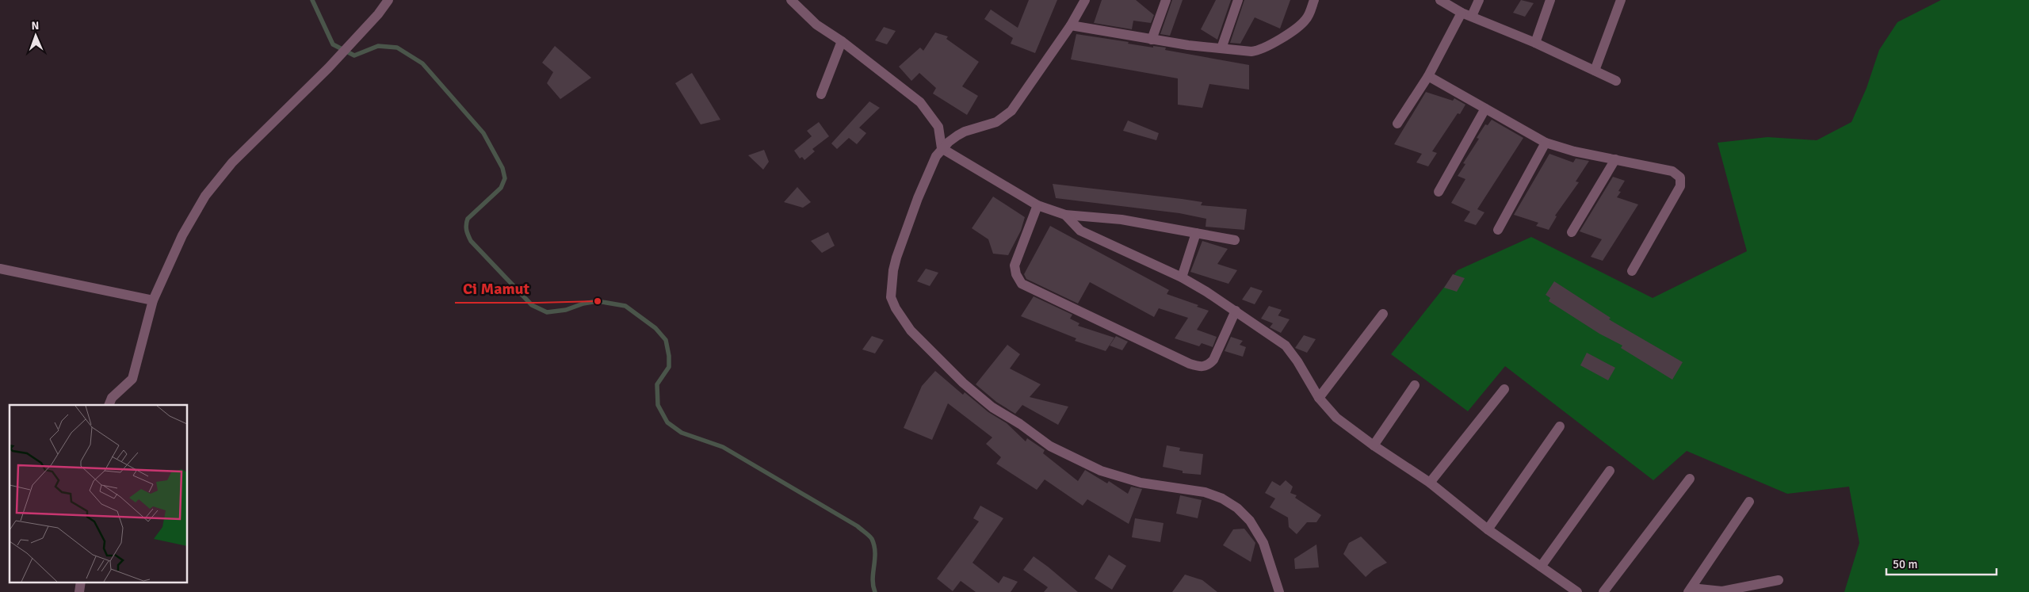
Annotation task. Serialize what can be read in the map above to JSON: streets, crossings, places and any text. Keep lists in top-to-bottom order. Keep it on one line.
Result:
{"places":["Ci Mamut"],"scale_bar":"50 m","north":"top"}
